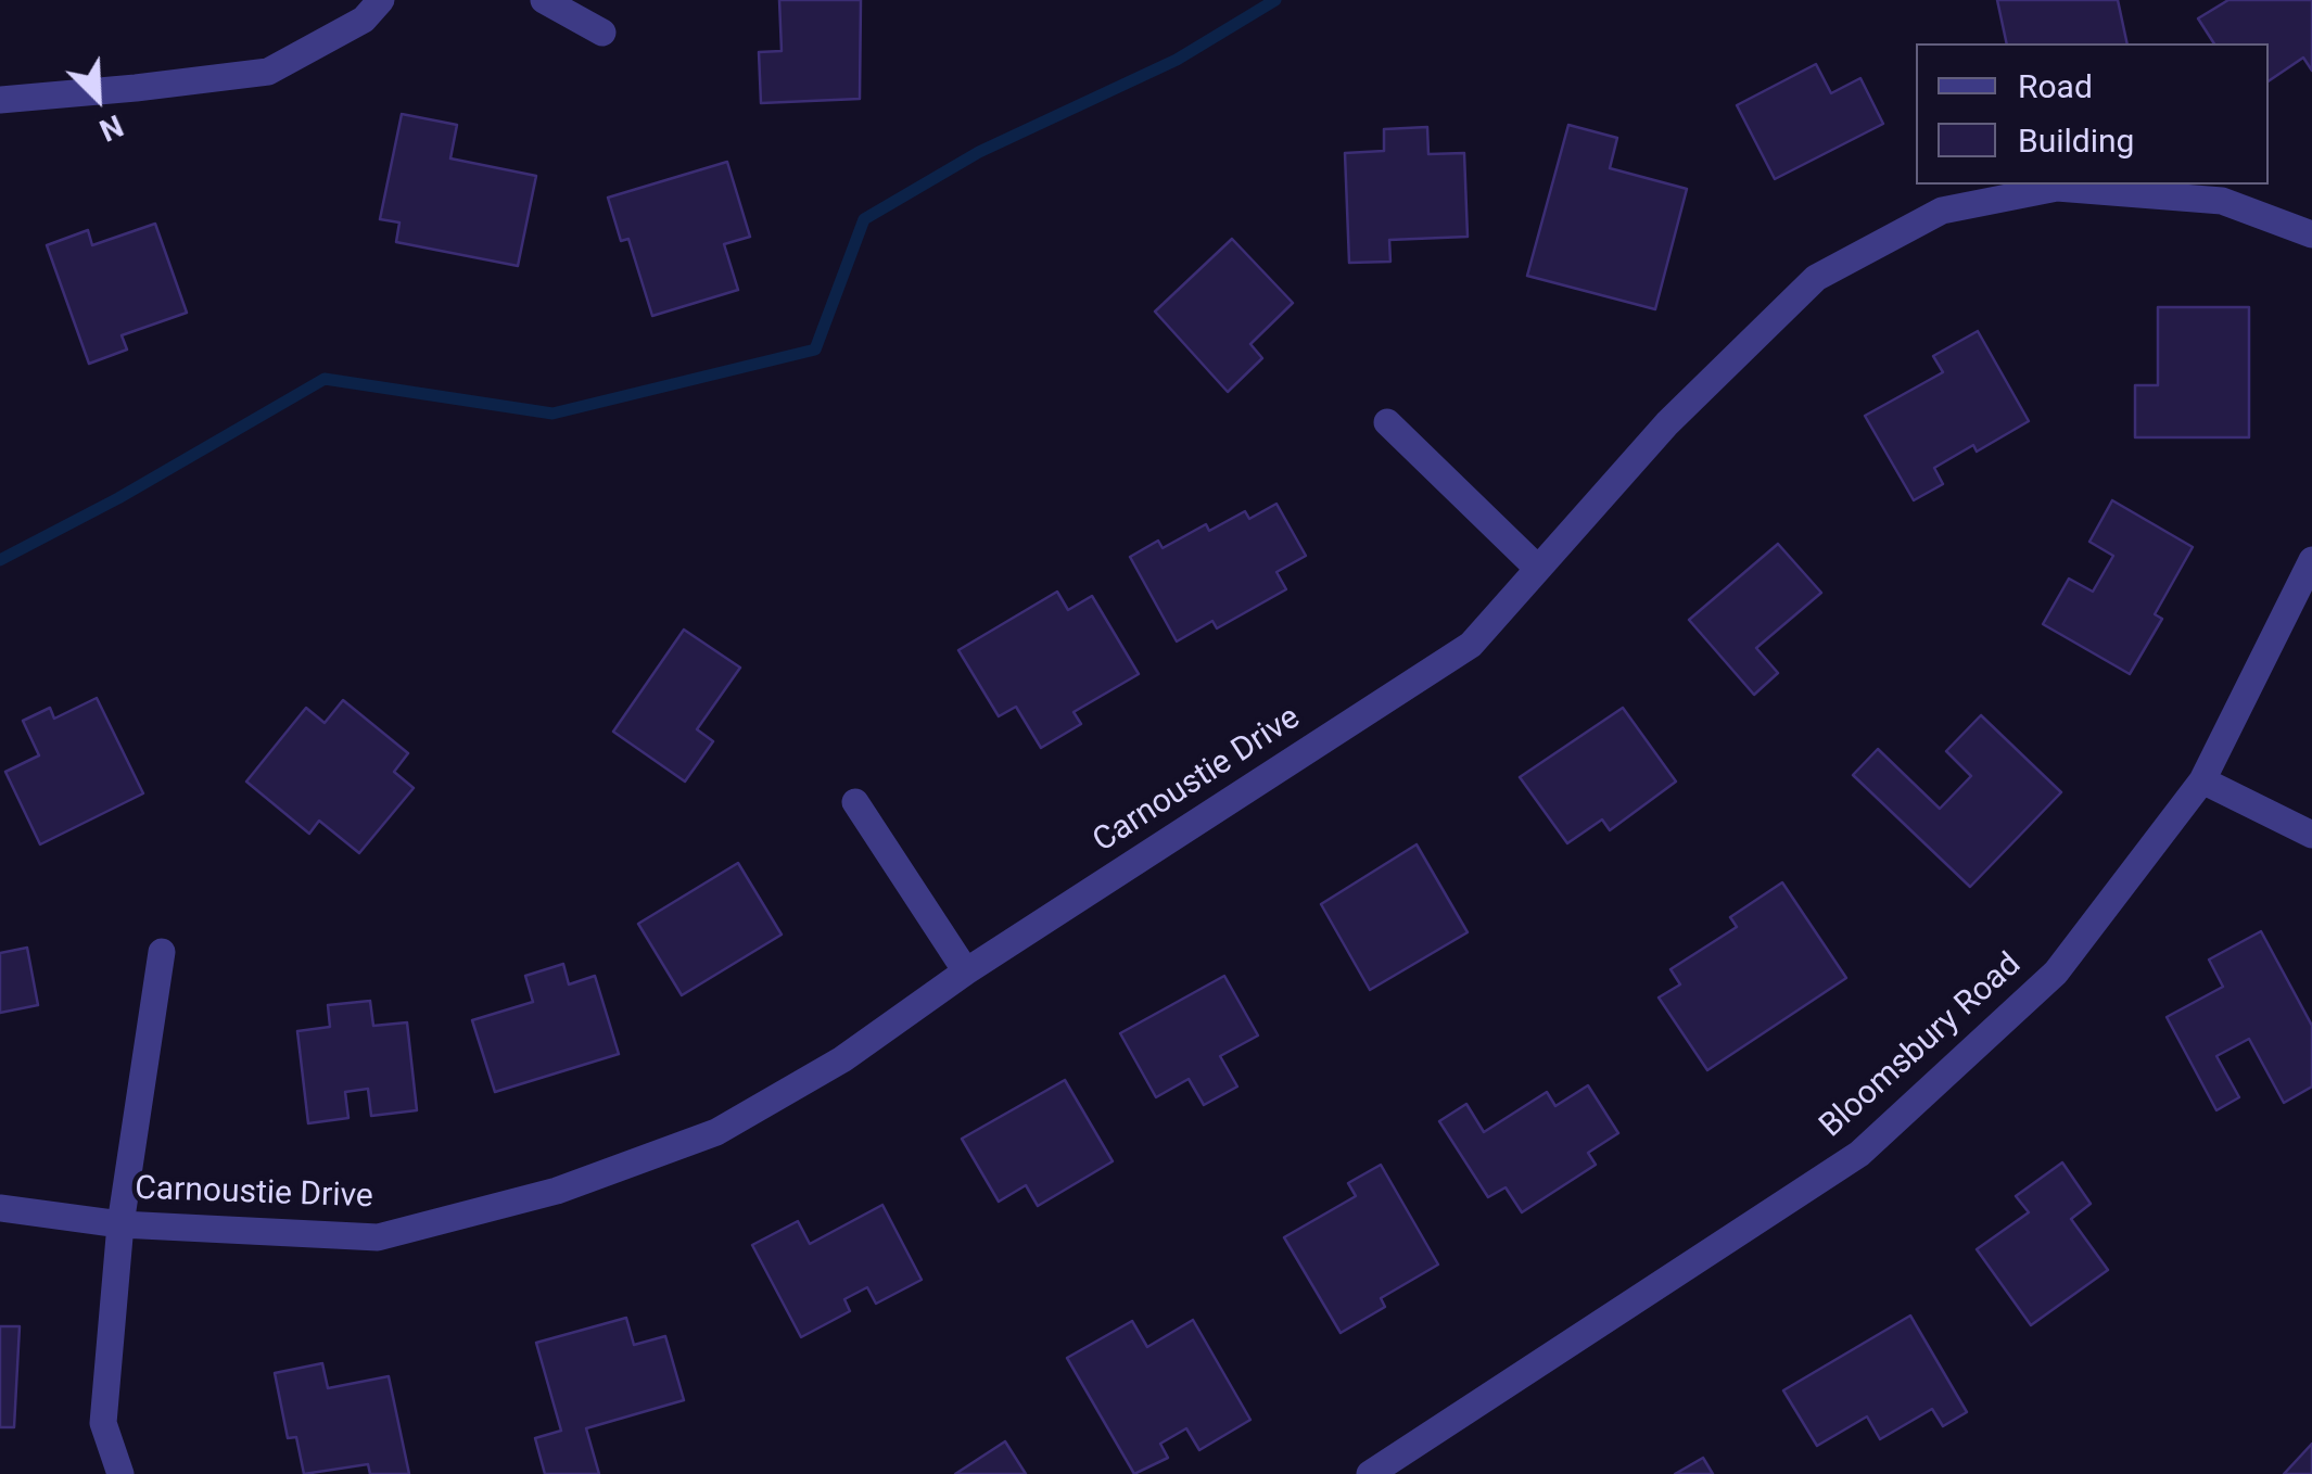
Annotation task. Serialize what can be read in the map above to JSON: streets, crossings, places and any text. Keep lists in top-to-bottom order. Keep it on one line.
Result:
{"streets":{"street":["Carnoustie Drive","Bloomsbury Road"]},"legend":["Road","Building"],"north":"bottom right"}
